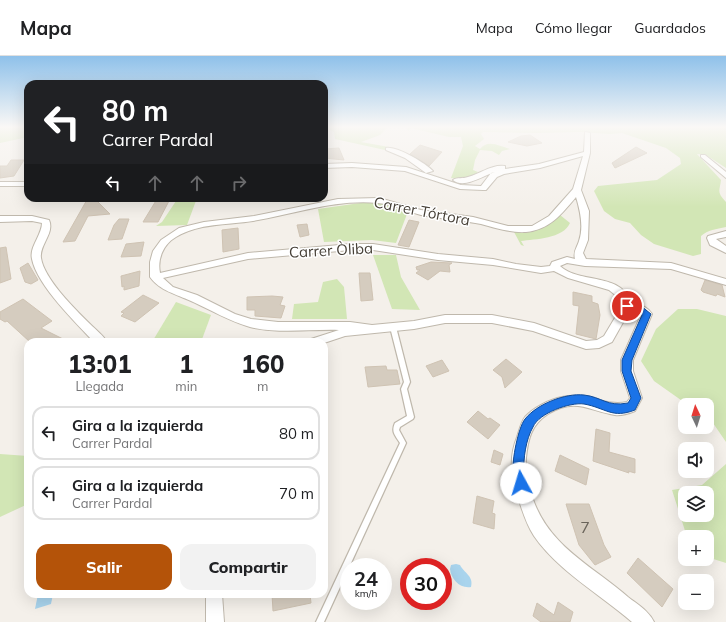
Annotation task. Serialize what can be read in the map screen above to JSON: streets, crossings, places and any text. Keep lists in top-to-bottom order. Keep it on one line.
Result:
{"streets":{"street":["Carrer Tórtora","Carrer Òliba"]},"crossings":[["Carrer Tórtora","Carrer Òliba"]],"house_numbers":["7"],"north":"top","page":{"header":"Mapa","nav":["Mapa","Cómo llegar","Guardados"],"turn":["80 m","Carrer Pardal"],"eta":["13:01","Llegada","1","min","160","m"],"map_buttons":["+","−"],"list":[{"name":"Gira a la izquierda","note":"Carrer Pardal","value":"80 m"},{"name":"Gira a la izquierda","note":"Carrer Pardal","value":"70 m"}],"buttons":["Salir","Compartir"],"speed":"24 km/h","limit":"30"}}
